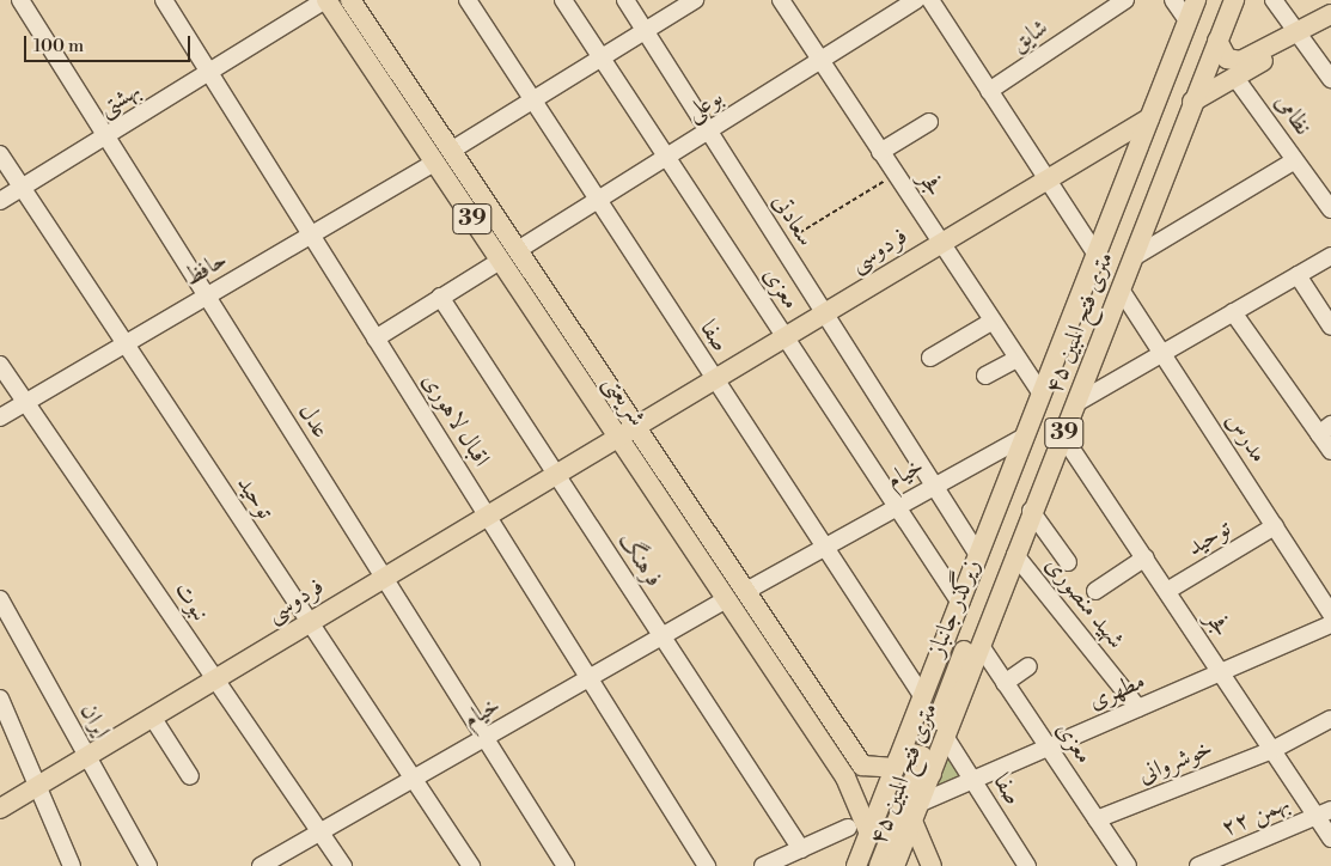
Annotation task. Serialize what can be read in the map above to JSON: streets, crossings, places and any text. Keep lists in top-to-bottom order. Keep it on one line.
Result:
{"streets":{"main road":["39","فردوسی","۴۵ متری فتح المبین","شریعتی","زیرگذر جانباز"],"street":["شایق","بهشتی","بوعلی","نظامی","فجر","سعادتی","حافظ","معزی","صفا","اقبال لاهوری","عدل","مدرس","خیام","توحید","فرهنگ","نبوت","شهید منصوری","مطهری","ایران","خوشروانی","۲۲ بهمن"]},"crossings":[["بهشتی","شریعتی"],["بهشتی","اقبال لاهوری"],["بهشتی","عدل"],["بهشتی","توحید"],["بوعلی","فجر"],["بوعلی","سعادتی"],["بوعلی","معزی"],["بوعلی","صفا"],["بوعلی","شریعتی"],["فجر","فردوسی"],["فجر","۴۵ متری فتح المبین"],["فجر","توحید"],["فجر","مطهری"],["فجر","خوشروانی"],["فجر","۲۲ بهمن"],["39","۴۵ متری فتح المبین"],["سعادتی","فردوسی"],["سعادتی","۴۵ متری فتح المبین"],["سعادتی","خیام"],["فردوسی","معزی"],["فردوسی","۴۵ متری فتح المبین"],["فردوسی","صفا"],["فردوسی","شریعتی"],["فردوسی","اقبال لاهوری"],["فردوسی","عدل"],["فردوسی","توحید"],["فردوسی","فرهنگ"],["فردوسی","نبوت"],["فردوسی","ایران"],["حافظ","شریعتی"],["حافظ","اقبال لاهوری"],["حافظ","عدل"],["حافظ","توحید"],["حافظ","نبوت"],["معزی","۴۵ متری فتح المبین"],["معزی","خیام"],["معزی","مطهری"],["معزی","خوشروانی"],["۴۵ متری فتح المبین","صفا"],["۴۵ متری فتح المبین","شریعتی"],["۴۵ متری فتح المبین","مدرس"],["۴۵ متری فتح المبین","خیام"],["۴۵ متری فتح المبین","شهید منصوری"],["۴۵ متری فتح المبین","زیرگذر جانباز"],["۴۵ متری فتح المبین","مطهری"],["صفا","خیام"],["صفا","زیرگذر جانباز"],["صفا","مطهری"],["شریعتی","خیام"],["اقبال لاهوری","خیام"],["عدل","خیام"],["مدرس","توحید"],["خیام","توحید"],["خیام","فرهنگ"],["خیام","نبوت"],["شهید منصوری","مطهری"]],"scale_bar":"100 m"}
